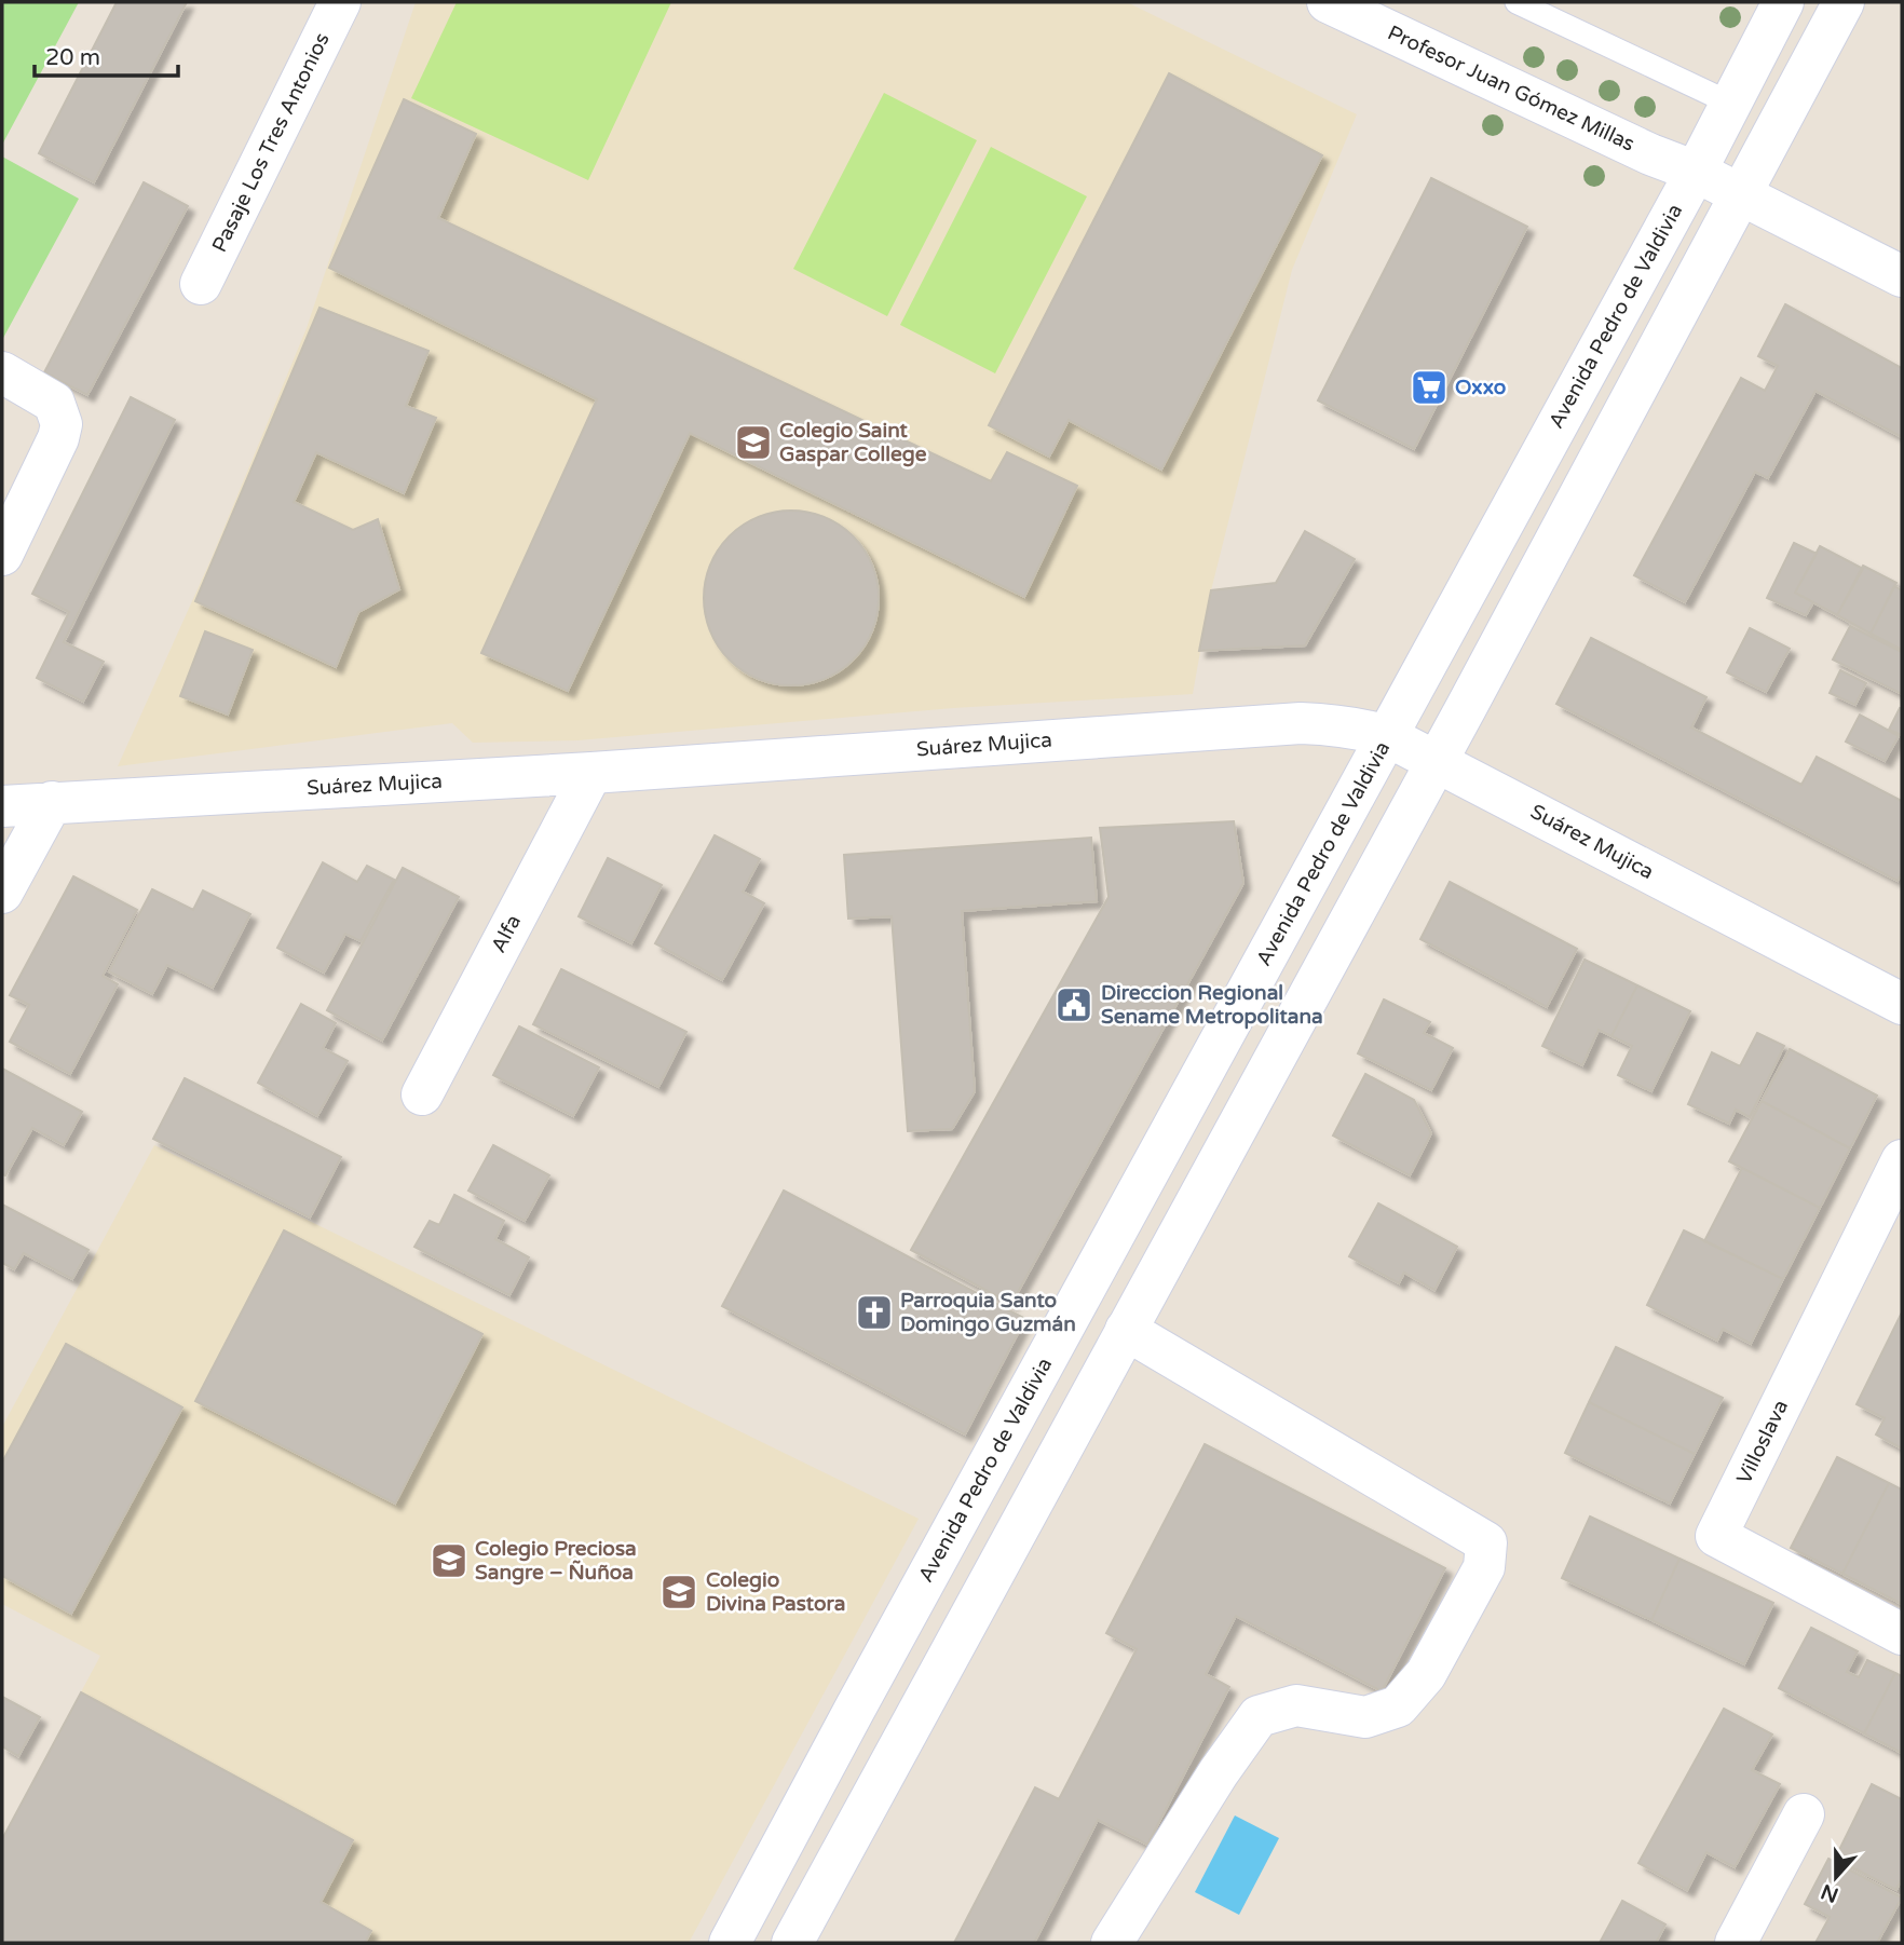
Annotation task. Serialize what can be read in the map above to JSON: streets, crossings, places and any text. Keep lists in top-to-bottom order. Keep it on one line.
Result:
{"streets":{"street":["Profesor Juan Gómez Millas","Pasaje Los Tres Antonios","Avenida Pedro de Valdivia","Suárez Mujica","Alfa","Villoslava"]},"crossings":[["Profesor Juan Gómez Millas","Avenida Pedro de Valdivia"],["Avenida Pedro de Valdivia","Suárez Mujica"],["Suárez Mujica","Alfa"]],"places":{"supermarket":["Oxxo"],"school or university":["Colegio Saint Gaspar College","Colegio Preciosa Sangre – Ñuñoa","Colegio Divina Pastora"],"public building":["Direccion Regional Sename Metropolitana"],"church":["Parroquia Santo Domingo Guzmán"]},"scale_bar":"20 m","north":"bottom"}
